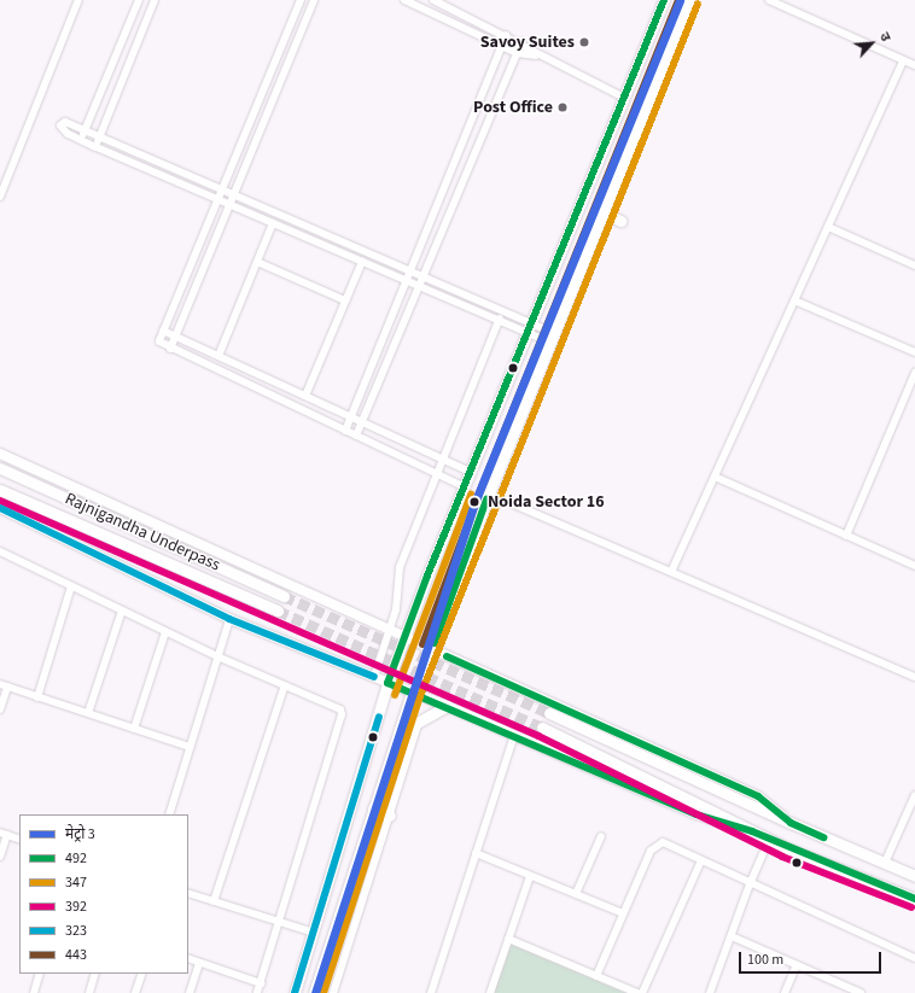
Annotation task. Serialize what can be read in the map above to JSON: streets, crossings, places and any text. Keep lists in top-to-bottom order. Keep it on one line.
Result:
{"streets":{"main road":["Rajnigandha Underpass"]},"places":["Savoy Suites","Post Office","Noida Sector 16"],"lines":["metro line 3","transit line 492","transit line 443","transit line 347","transit line 392","transit line 323"],"legend":["मेट्रो 3","492","347","392","323","443"],"scale_bar":"100 m","north":"top right"}
